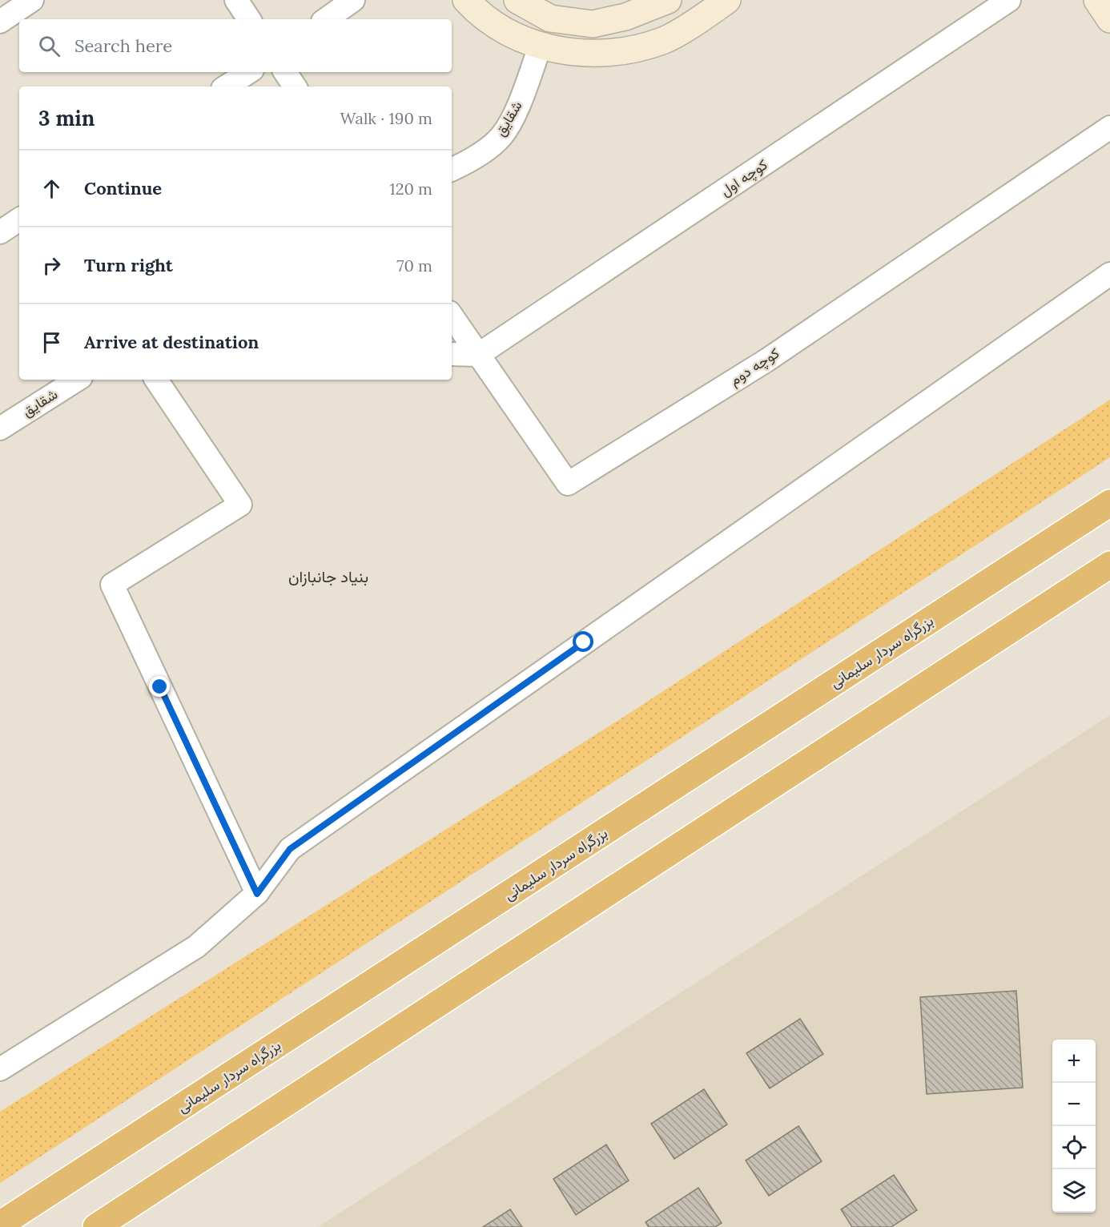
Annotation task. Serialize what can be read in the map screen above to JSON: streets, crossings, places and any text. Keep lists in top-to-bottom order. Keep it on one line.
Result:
{"streets":{"highway":["بزرگراه سردار سلیمانی"],"street":["شقایق","کوچه اول","کوچه دوم"]},"crossings":[["کوچه اول","کوچه دوم"]],"districts":["بنیاد جانبازان"],"page":{"search":"Search here","heading":["3 min","Walk · 190 m"],"list":[["Continue","120 m"],["Turn right","70 m"],"Arrive at destination"],"map_buttons":["+","−"]}}
